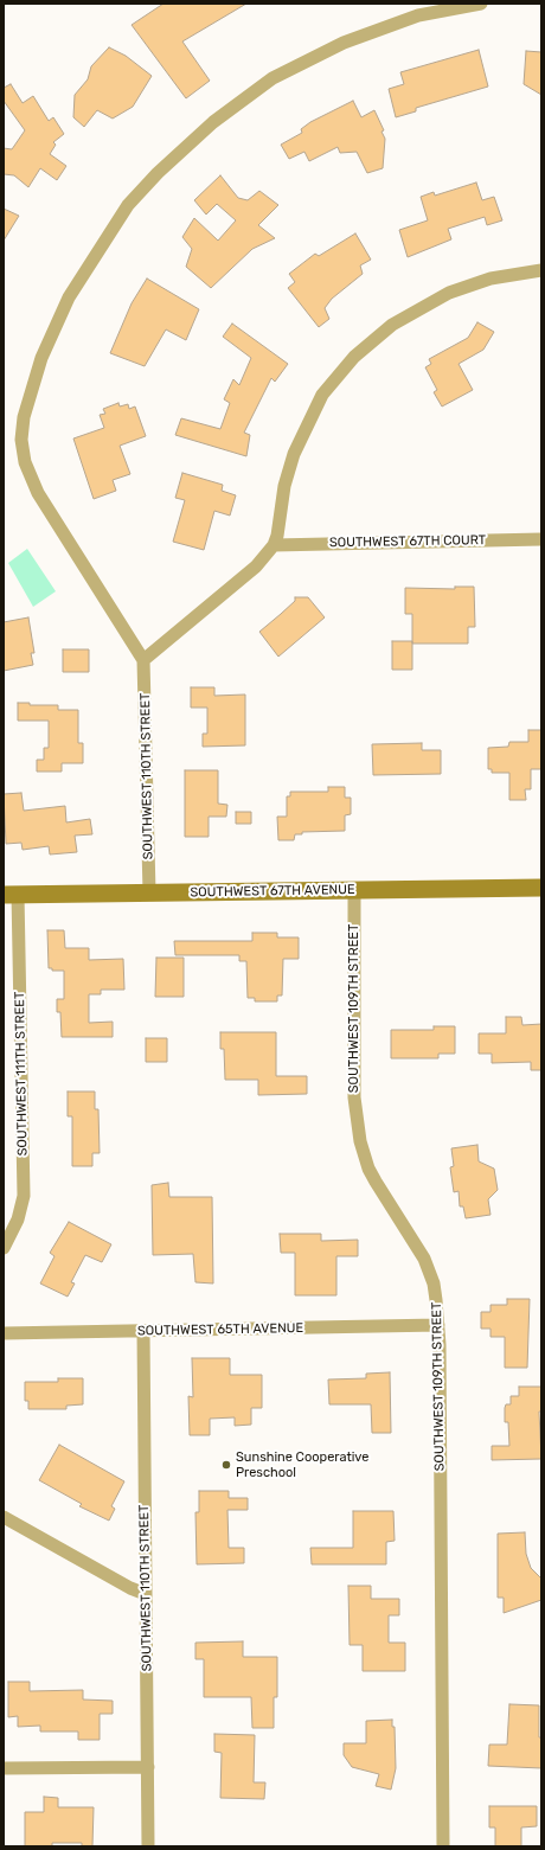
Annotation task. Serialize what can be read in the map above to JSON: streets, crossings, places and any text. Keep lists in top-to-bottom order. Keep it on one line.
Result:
{"streets":{"main road":["SOUTHWEST 67TH AVENUE"],"street":["SOUTHWEST 67TH COURT","SOUTHWEST 110TH STREET","SOUTHWEST 109TH STREET","SOUTHWEST 111TH STREET","SOUTHWEST 65TH AVENUE"]},"crossings":[["SOUTHWEST 110TH STREET","SOUTHWEST 67TH AVENUE"],["SOUTHWEST 110TH STREET","SOUTHWEST 65TH AVENUE"],["SOUTHWEST 67TH AVENUE","SOUTHWEST 109TH STREET"],["SOUTHWEST 67TH AVENUE","SOUTHWEST 111TH STREET"],["SOUTHWEST 109TH STREET","SOUTHWEST 65TH AVENUE"]],"places":["Sunshine Cooperative Preschool"]}
